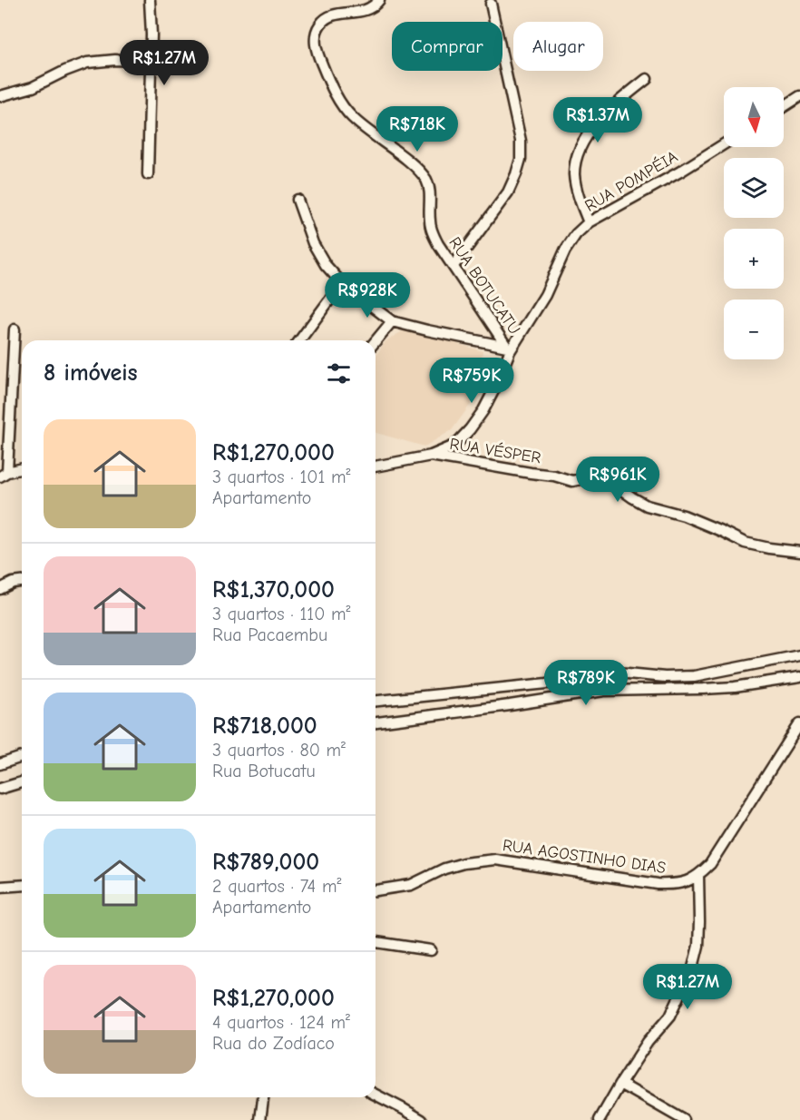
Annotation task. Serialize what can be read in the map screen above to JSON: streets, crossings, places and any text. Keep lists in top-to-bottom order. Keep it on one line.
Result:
{"streets":{"street":["RUA POMPÉIA","RUA BOTUCATU","RUA VÉSPER","RUA AGOSTINHO DIAS"]},"crossings":[["RUA POMPÉIA","RUA BOTUCATU"],["RUA POMPÉIA","RUA VÉSPER"]],"north":"bottom","page":{"chip":["Comprar","Alugar"],"price":["R$1.27M","R$1.37M","R$718K","R$928K","R$759K","R$961K","R$789K","R$1.27M"],"map_buttons":["+","−"],"heading":"8 imóveis","list":[{"name":"R$1,270,000","note":"3 quartos · 101 m² · Apartamento"},{"name":"R$1,370,000","note":"3 quartos · 110 m² · Rua Pacaembu"},{"name":"R$718,000","note":"3 quartos · 80 m² · Rua Botucatu"},{"name":"R$789,000","note":"2 quartos · 74 m² · Apartamento"},{"name":"R$1,270,000","note":"4 quartos · 124 m² · Rua do Zodíaco"}]}}
